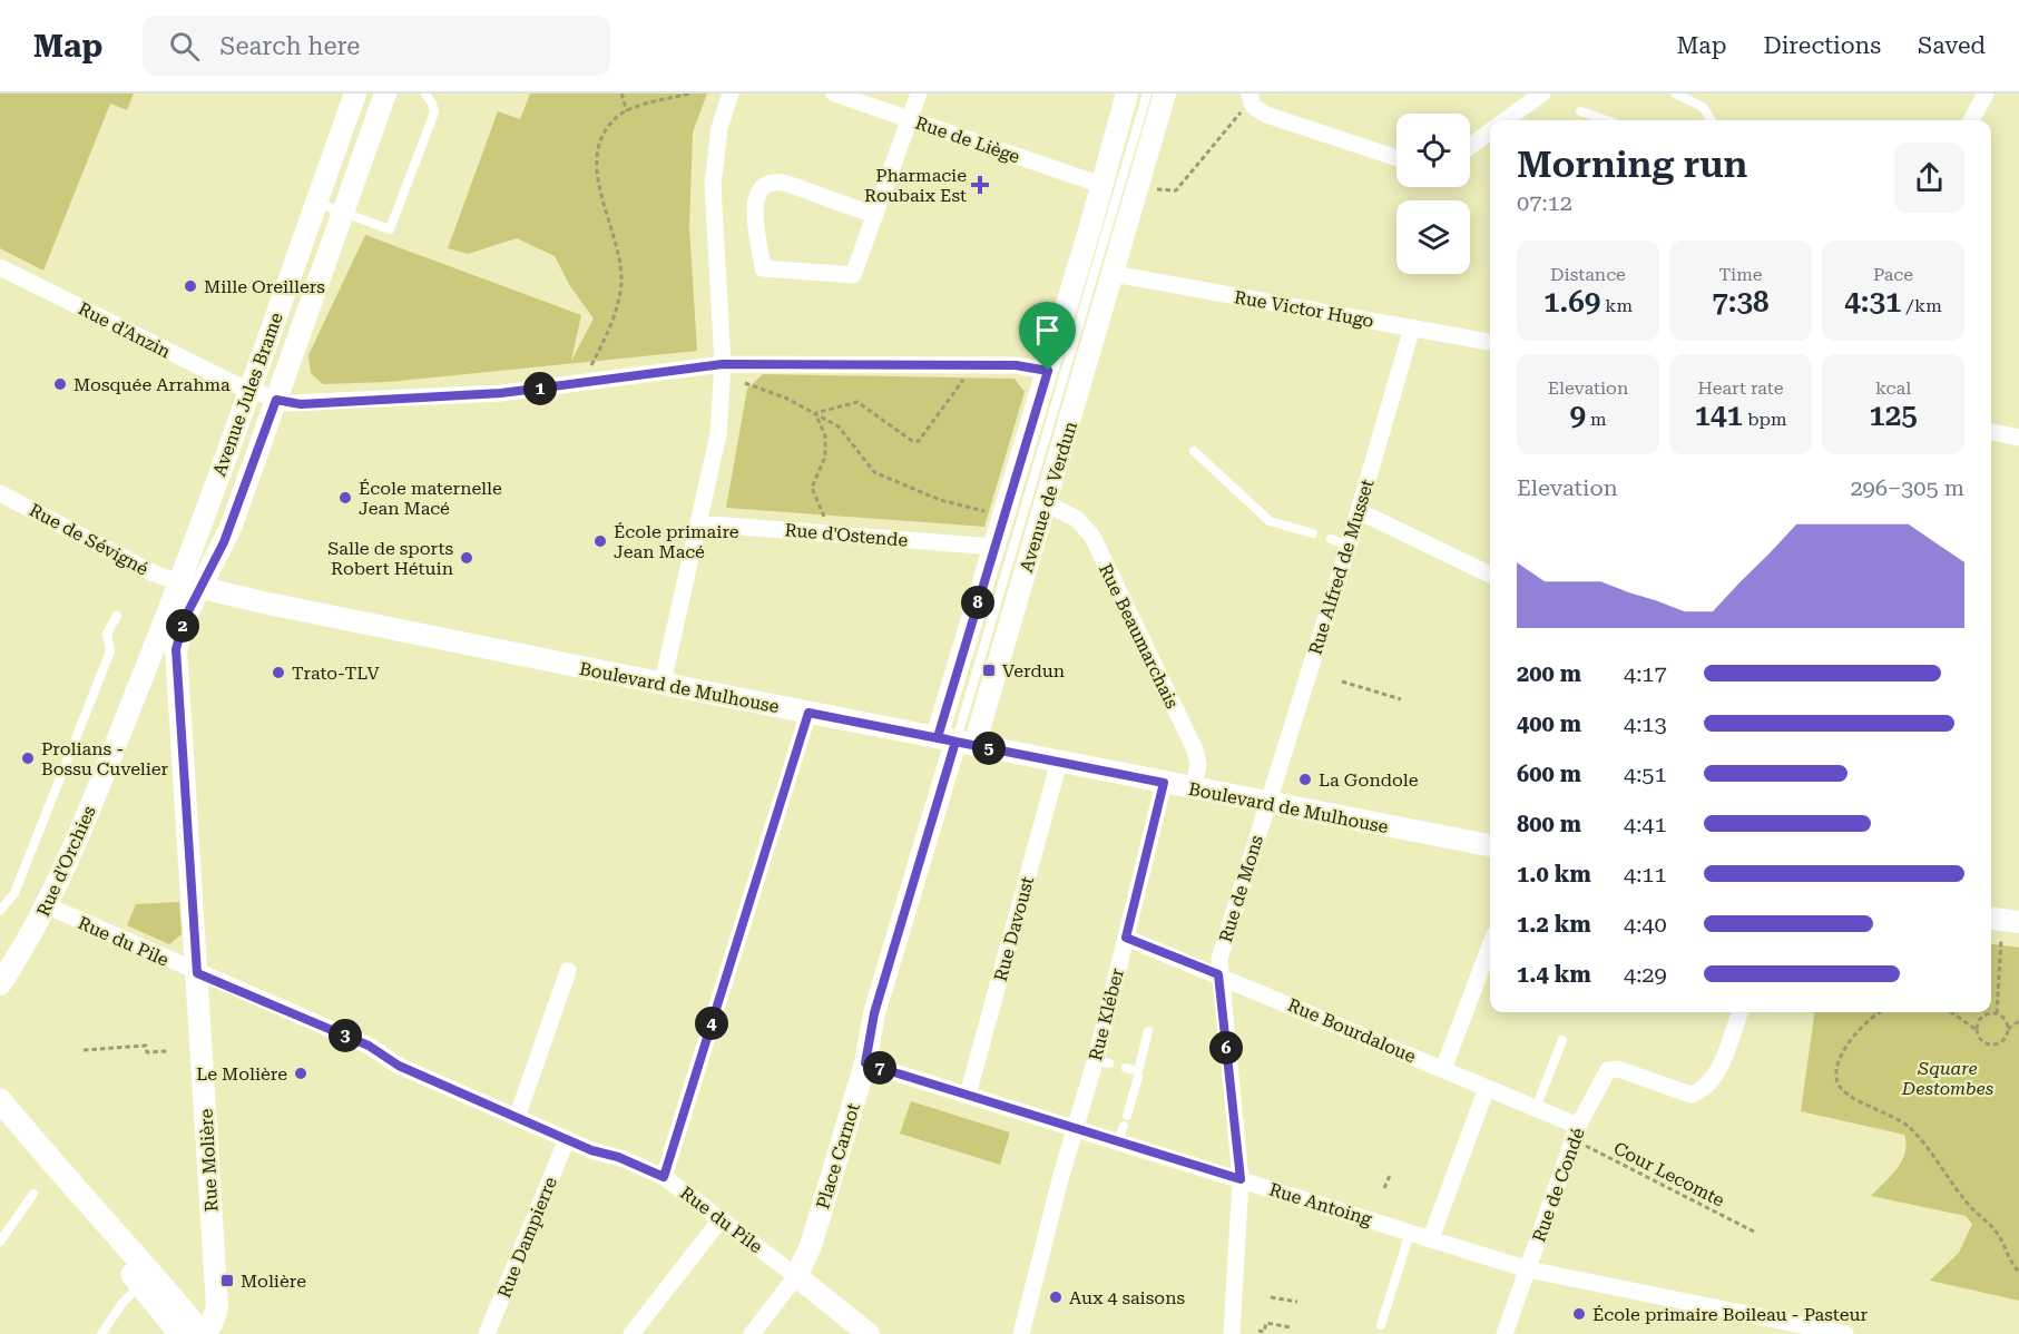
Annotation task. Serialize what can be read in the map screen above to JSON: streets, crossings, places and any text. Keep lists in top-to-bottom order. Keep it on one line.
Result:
{"streets":{"street":["Rue de Liège","Rue Victor Hugo","Rue d'Anzin","Avenue Jules Brame","Avenue de Verdun","Rue d'Ostende","Rue de Sévigné","Rue Alfred de Musset","Rue Beaumarchais","Boulevard de Mulhouse","Rue d'Orchies","Rue de Mons","Rue Davoust","Rue du Pile","Rue Kléber","Rue Bourdaloue","Place Carnot","Rue Molière","Rue de Condé","Rue Antoing","Rue Dampierre"],"path":["Cour Lecomte"]},"crossings":[["Rue de Liège","Avenue de Verdun"],["Rue Victor Hugo","Avenue de Verdun"],["Rue Victor Hugo","Rue Alfred de Musset"],["Rue d'Anzin","Avenue Jules Brame"],["Rue d'Anzin","Avenue de Verdun"],["Avenue Jules Brame","Rue de Sévigné"],["Avenue Jules Brame","Boulevard de Mulhouse"],["Avenue Jules Brame","Rue d'Orchies"],["Avenue Jules Brame","Rue Molière"],["Avenue de Verdun","Rue d'Ostende"],["Avenue de Verdun","Rue Beaumarchais"],["Avenue de Verdun","Boulevard de Mulhouse"],["Avenue de Verdun","Place Carnot"],["Rue de Sévigné","Boulevard de Mulhouse"],["Rue de Sévigné","Rue d'Orchies"],["Rue Alfred de Musset","Boulevard de Mulhouse"],["Rue Alfred de Musset","Rue de Mons"],["Rue Beaumarchais","Boulevard de Mulhouse"],["Boulevard de Mulhouse","Rue d'Orchies"],["Boulevard de Mulhouse","Rue de Mons"],["Boulevard de Mulhouse","Rue Davoust"],["Boulevard de Mulhouse","Rue Kléber"],["Boulevard de Mulhouse","Place Carnot"],["Boulevard de Mulhouse","Rue Molière"],["Rue d'Orchies","Rue du Pile"],["Rue de Mons","Rue Bourdaloue"],["Rue de Mons","Rue Antoing"],["Rue du Pile","Place Carnot"],["Rue du Pile","Rue Molière"],["Rue du Pile","Rue Dampierre"],["Rue Kléber","Rue Bourdaloue"],["Rue Kléber","Rue Antoing"],["Rue Bourdaloue","Cour Lecomte"],["Rue Bourdaloue","Rue de Condé"],["Cour Lecomte","Rue de Condé"],["Rue de Condé","Rue Antoing"]],"parks":["Square Destombes"],"places":{"health":["Pharmacie Roubaix Est"],"other":["Mille Oreillers","Mosquée Arrahma","École maternelle Jean Macé","École primaire Jean Macé","Salle de sports Robert Hétuin","Trato-TLV","Prolians - Bossu Cuvelier","La Gondole","Le Molière","Aux 4 saisons","École primaire Boileau - Pasteur"],"transit":["Verdun","Molière"]},"page":{"header":"Map","search":"Search here","nav":["Map","Directions","Saved"],"heading":["Morning run","07:12"],"stats":[["Distance","1.69 km"],["Time","7:38"],["Pace","4:31 /km"],["Elevation","9 m"],["Heart rate","141 bpm"],["kcal","125"]],"pins":["1","8","2","5","4","3","6","7"],"chart":["Elevation","296–305 m"],"list":[{"name":"200 m","note":"4:17"},{"name":"400 m","note":"4:13"},{"name":"600 m","note":"4:51"},{"name":"800 m","note":"4:41"},{"name":"1.0 km","note":"4:11"},{"name":"1.2 km","note":"4:40"},{"name":"1.4 km","note":"4:29"}]}}
